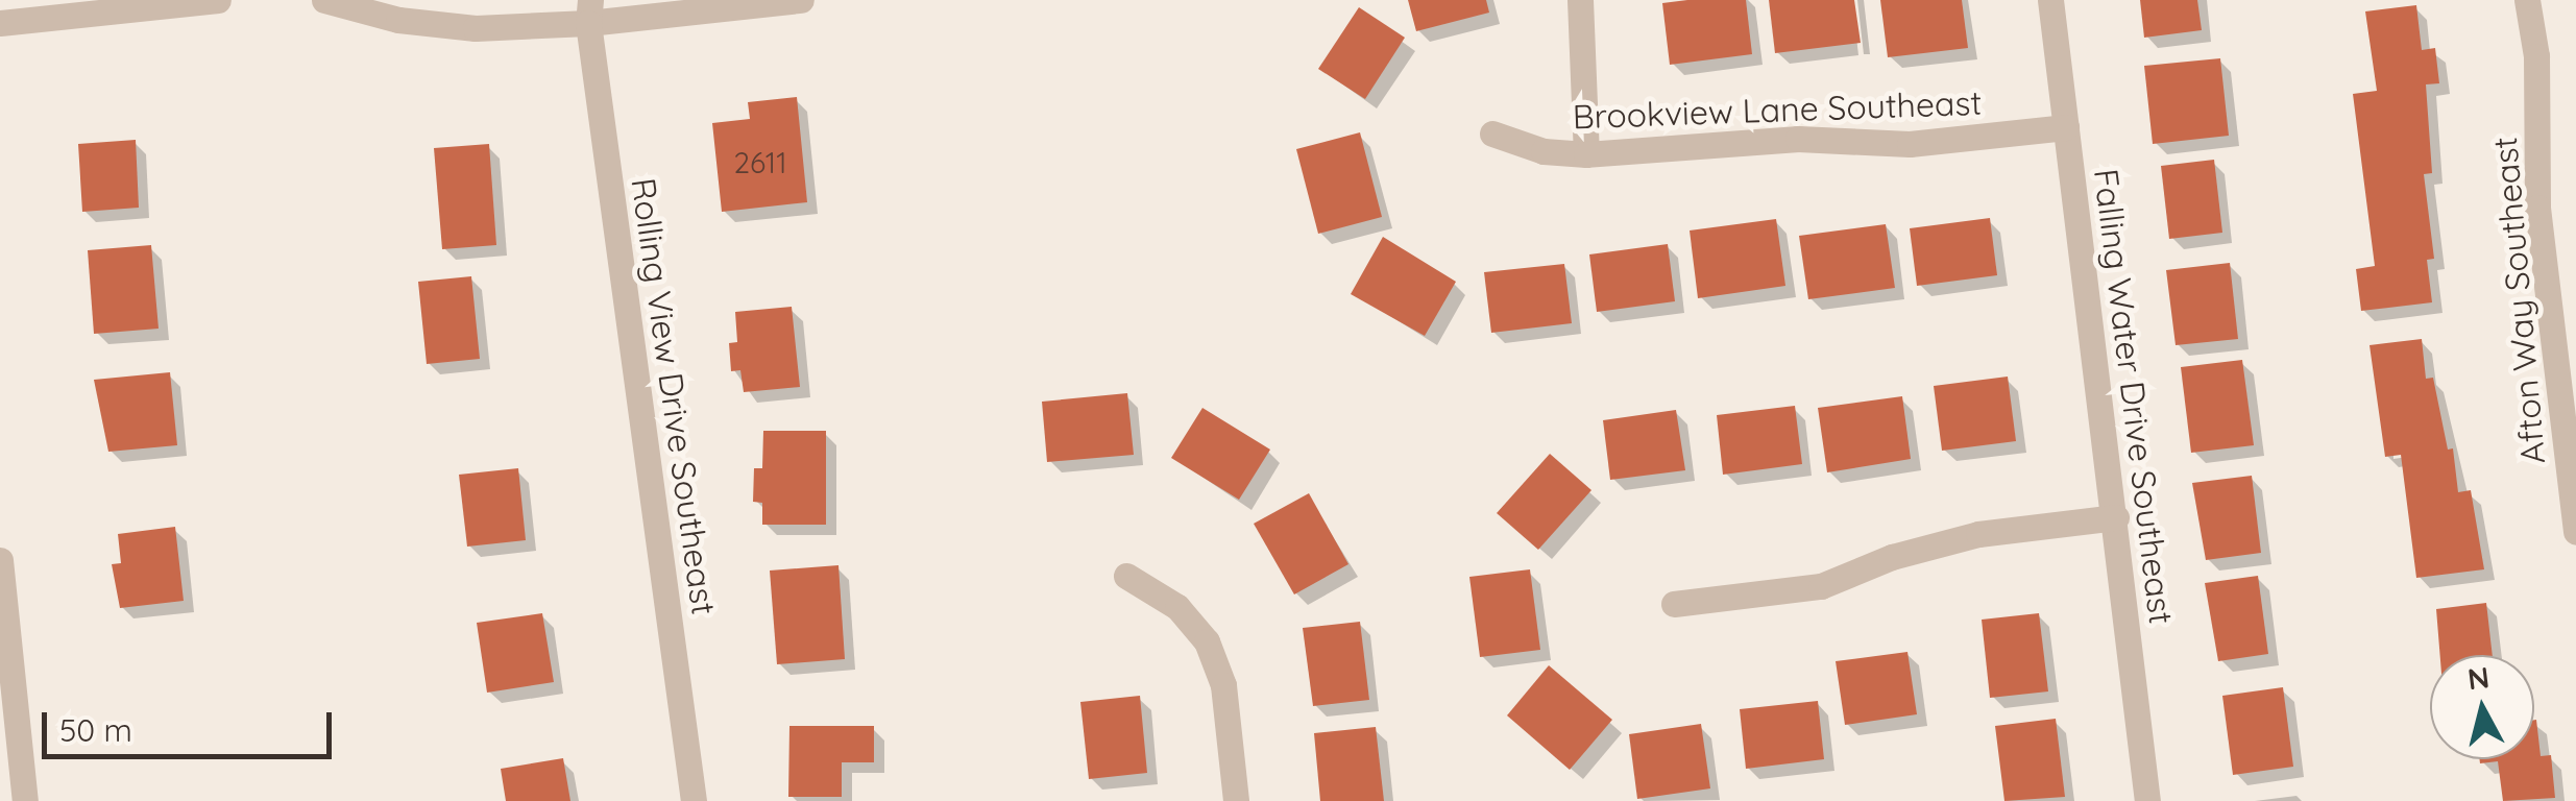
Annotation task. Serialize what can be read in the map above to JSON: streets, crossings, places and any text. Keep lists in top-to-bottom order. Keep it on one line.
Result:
{"streets":{"street":["Brookview Lane Southeast","Afton Way Southeast","Rolling View Drive Southeast","Falling Water Drive Southeast"]},"crossings":[["Brookview Lane Southeast","Falling Water Drive Southeast"]],"house_numbers":["2611"],"scale_bar":"50 m","north":"top"}
